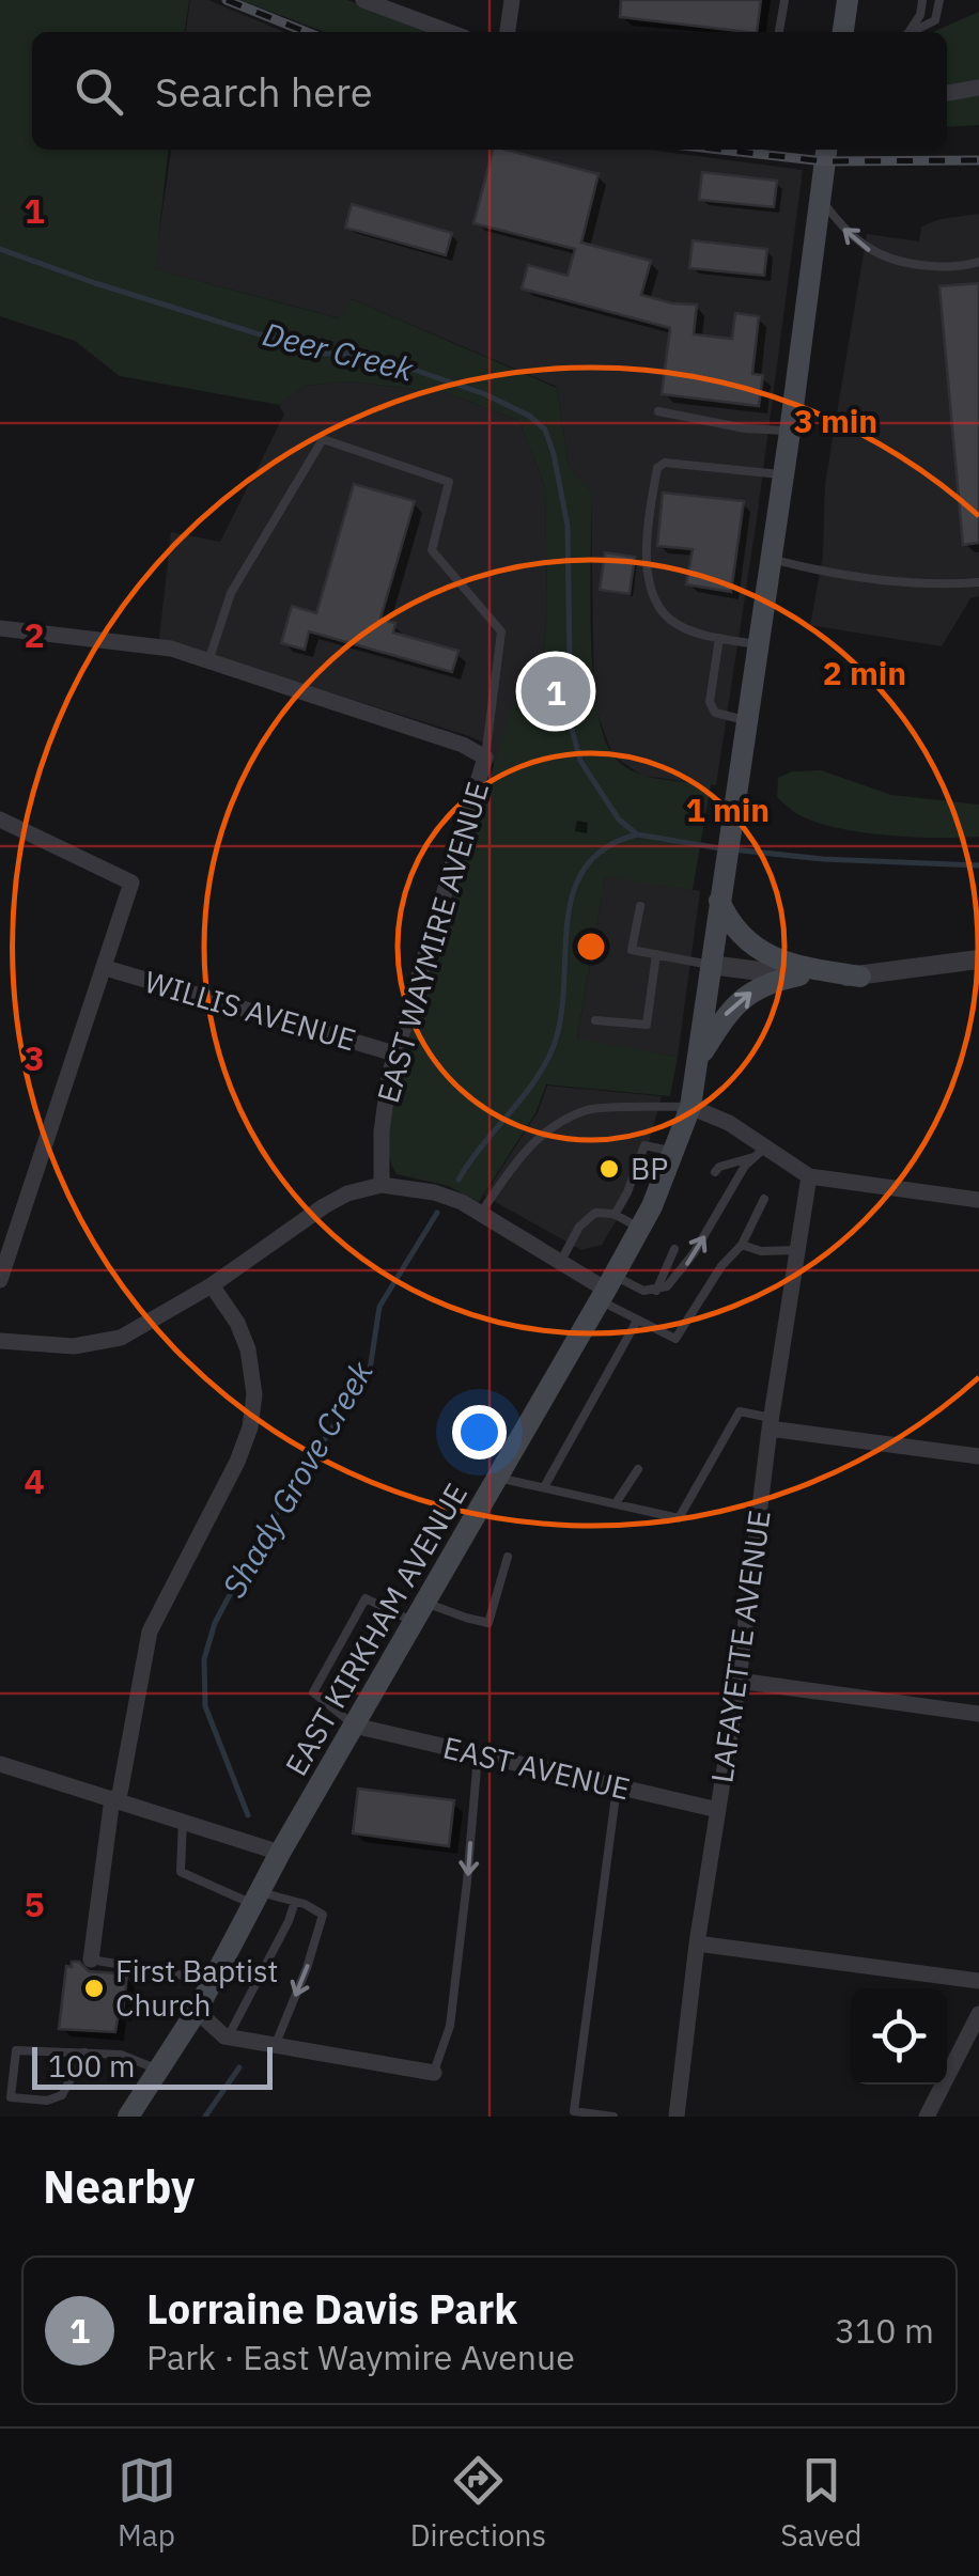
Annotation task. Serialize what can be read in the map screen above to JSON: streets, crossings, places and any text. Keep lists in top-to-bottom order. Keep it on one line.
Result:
{"streets":{"main road":["EAST KIRKHAM AVENUE"],"street":["EAST WAYMIRE AVENUE","WILLIS AVENUE","LAFAYETTE AVENUE","EAST AVENUE"]},"crossings":[["EAST WAYMIRE AVENUE","WILLIS AVENUE"],["EAST KIRKHAM AVENUE","EAST AVENUE"],["LAFAYETTE AVENUE","EAST AVENUE"]],"water":["Deer Creek","Shady Grove Creek"],"places":["BP","First Baptist Church"],"scale_bar":"100 m","page":{"search":"Search here","pins":"1","scale":"100 m","heading":"Nearby","list":[{"mark":"1","name":"Lorraine Davis Park","note":"Park · East Waymire Avenue","value":"310 m"}],"nav":["Map","Directions","Saved"]},"grid":{"rows":["1","2","3","4","5"]},"rings":["3 min","2 min","1 min"]}
